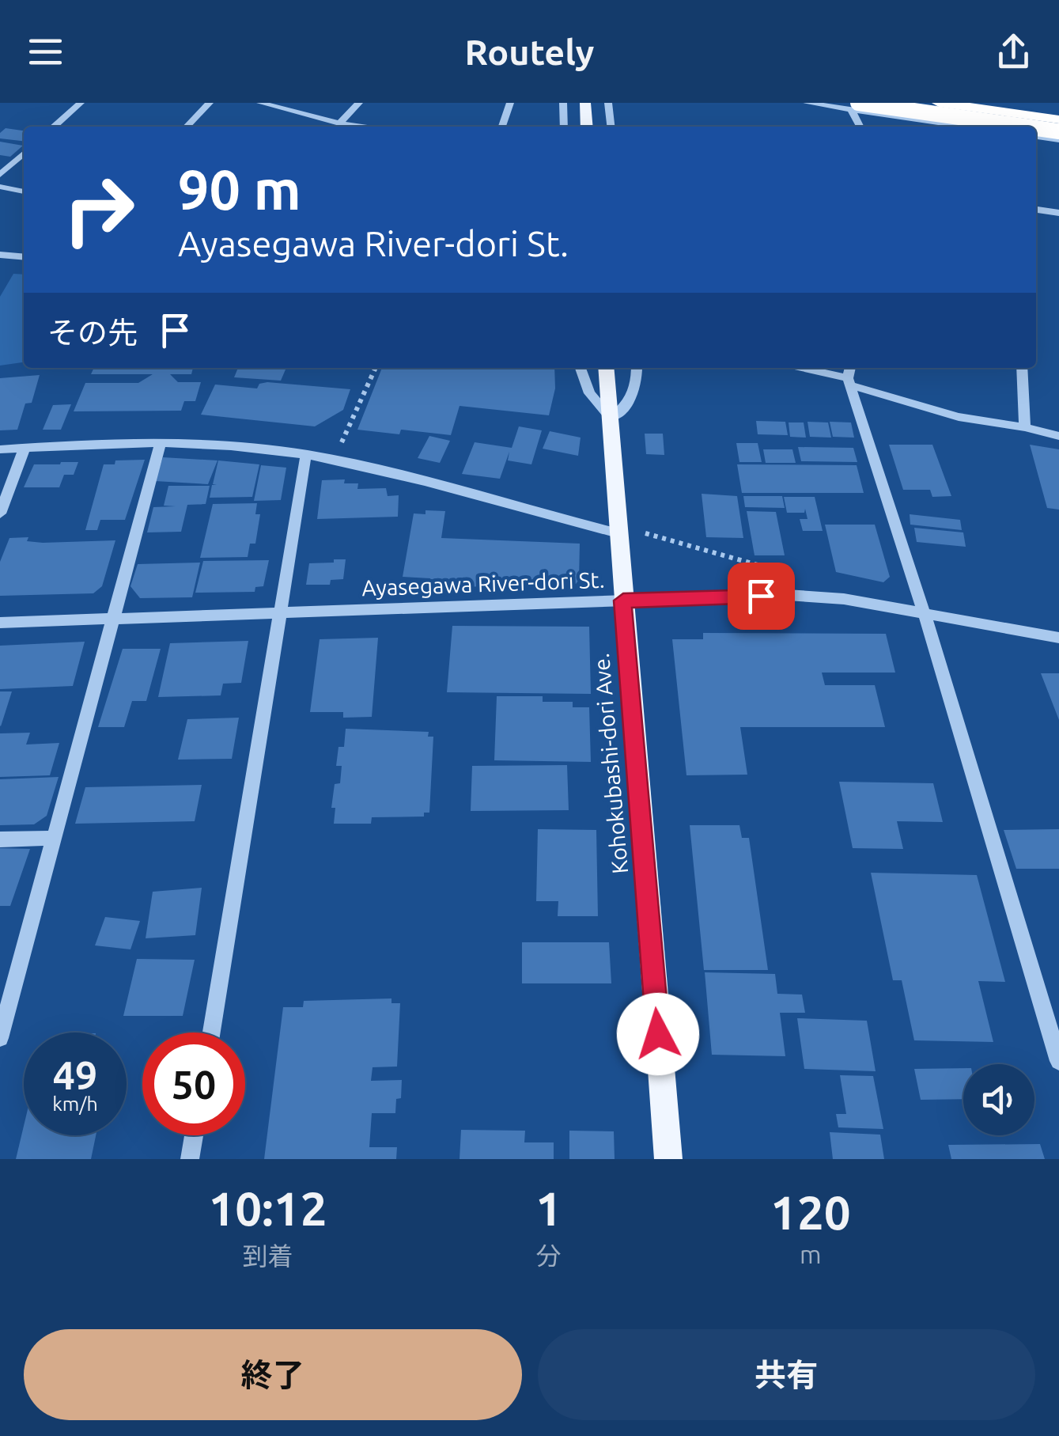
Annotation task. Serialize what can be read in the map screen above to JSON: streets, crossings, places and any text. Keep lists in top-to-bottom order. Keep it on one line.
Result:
{"streets":{"main road":["Kohokubashi-dori Ave."],"street":["Ayasegawa River-dori St."]},"crossings":[["Ayasegawa River-dori St.","Kohokubashi-dori Ave."]],"page":{"header":"Routely","turn":["90 m","Ayasegawa River-dori St."],"then":"その先","speed":"49 km/h","limit":"50","eta":["10:12","到着","1","分","120","m"],"buttons":["終了","共有"]}}
